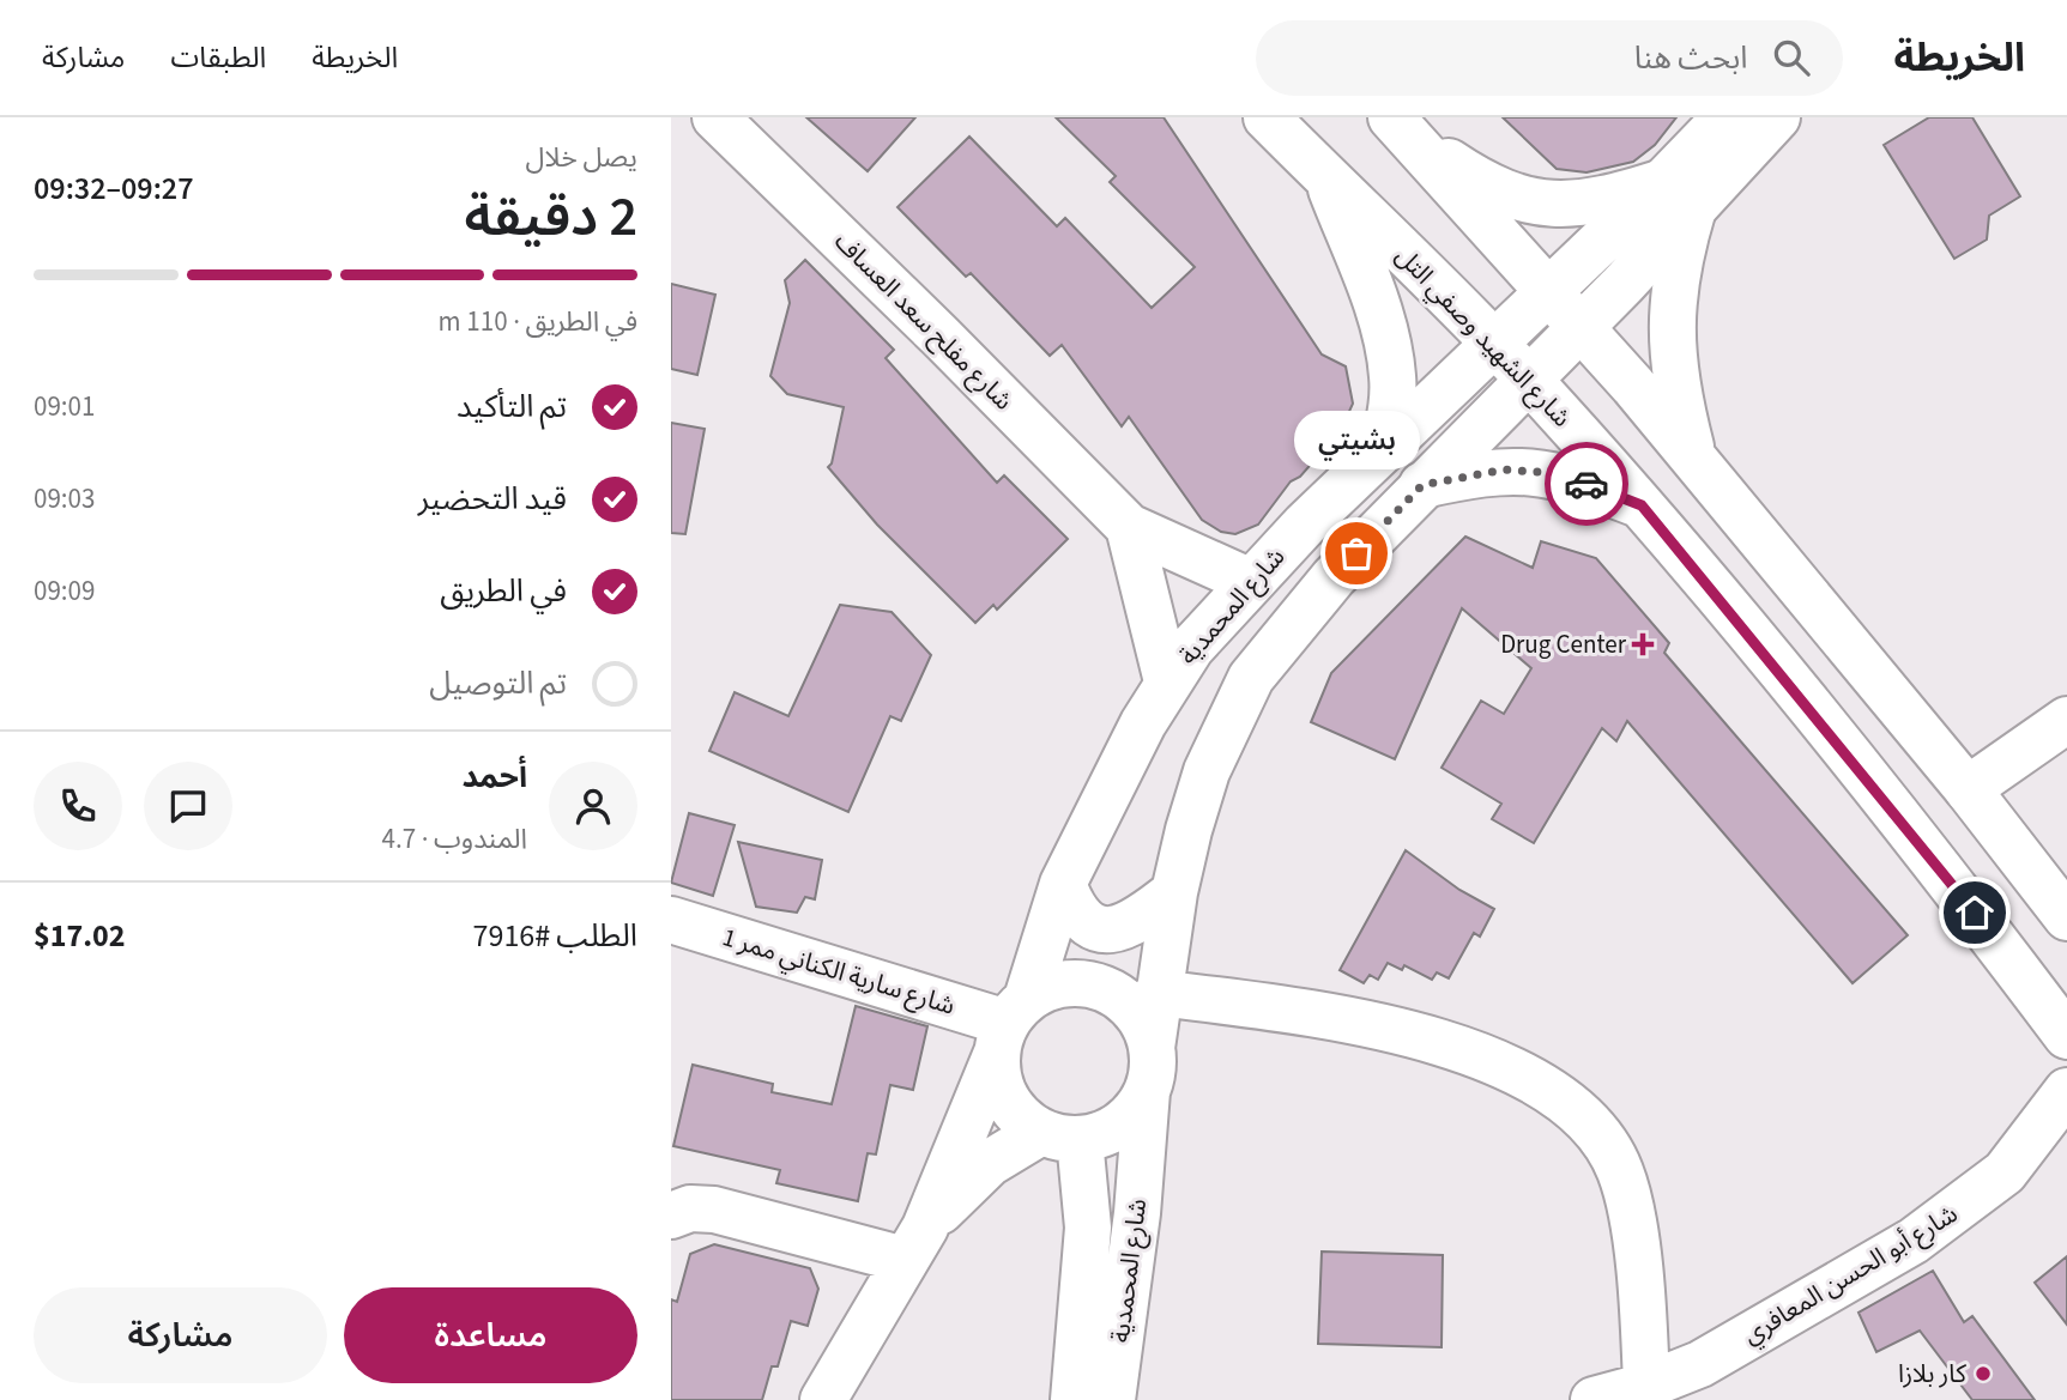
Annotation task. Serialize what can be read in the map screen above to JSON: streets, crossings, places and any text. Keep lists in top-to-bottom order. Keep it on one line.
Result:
{"streets":{"street":["شارع مفلح سعد العساف","شارع الشهيد وصفي التل","شارع المحمدية","شارع سارية الكناني ممر 1","شارع أبو الحسن المعافري"]},"crossings":[["شارع مفلح سعد العساف","شارع المحمدية"],["شارع الشهيد وصفي التل","شارع المحمدية"],["شارع المحمدية","شارع سارية الكناني ممر 1"]],"places":{"other":["بشيتي","كار بلازا"],"health":["Drug Center"]},"page":{"header":"الخريطة","search":"ابحث هنا","nav":["الخريطة","الطبقات","مشاركة"],"heading":["2 دقيقة","يصل خلال","09:27–09:32"],"panel":["أحمد","المندوب · 4.7","الطلب #7916","$17.02"],"bar":"في الطريق · 110 m","list":[["تم التأكيد","09:01"],["قيد التحضير","09:03"],["في الطريق","09:09"],"تم التوصيل"],"bubble":"بشيتي","buttons":["مساعدة","مشاركة"]}}
